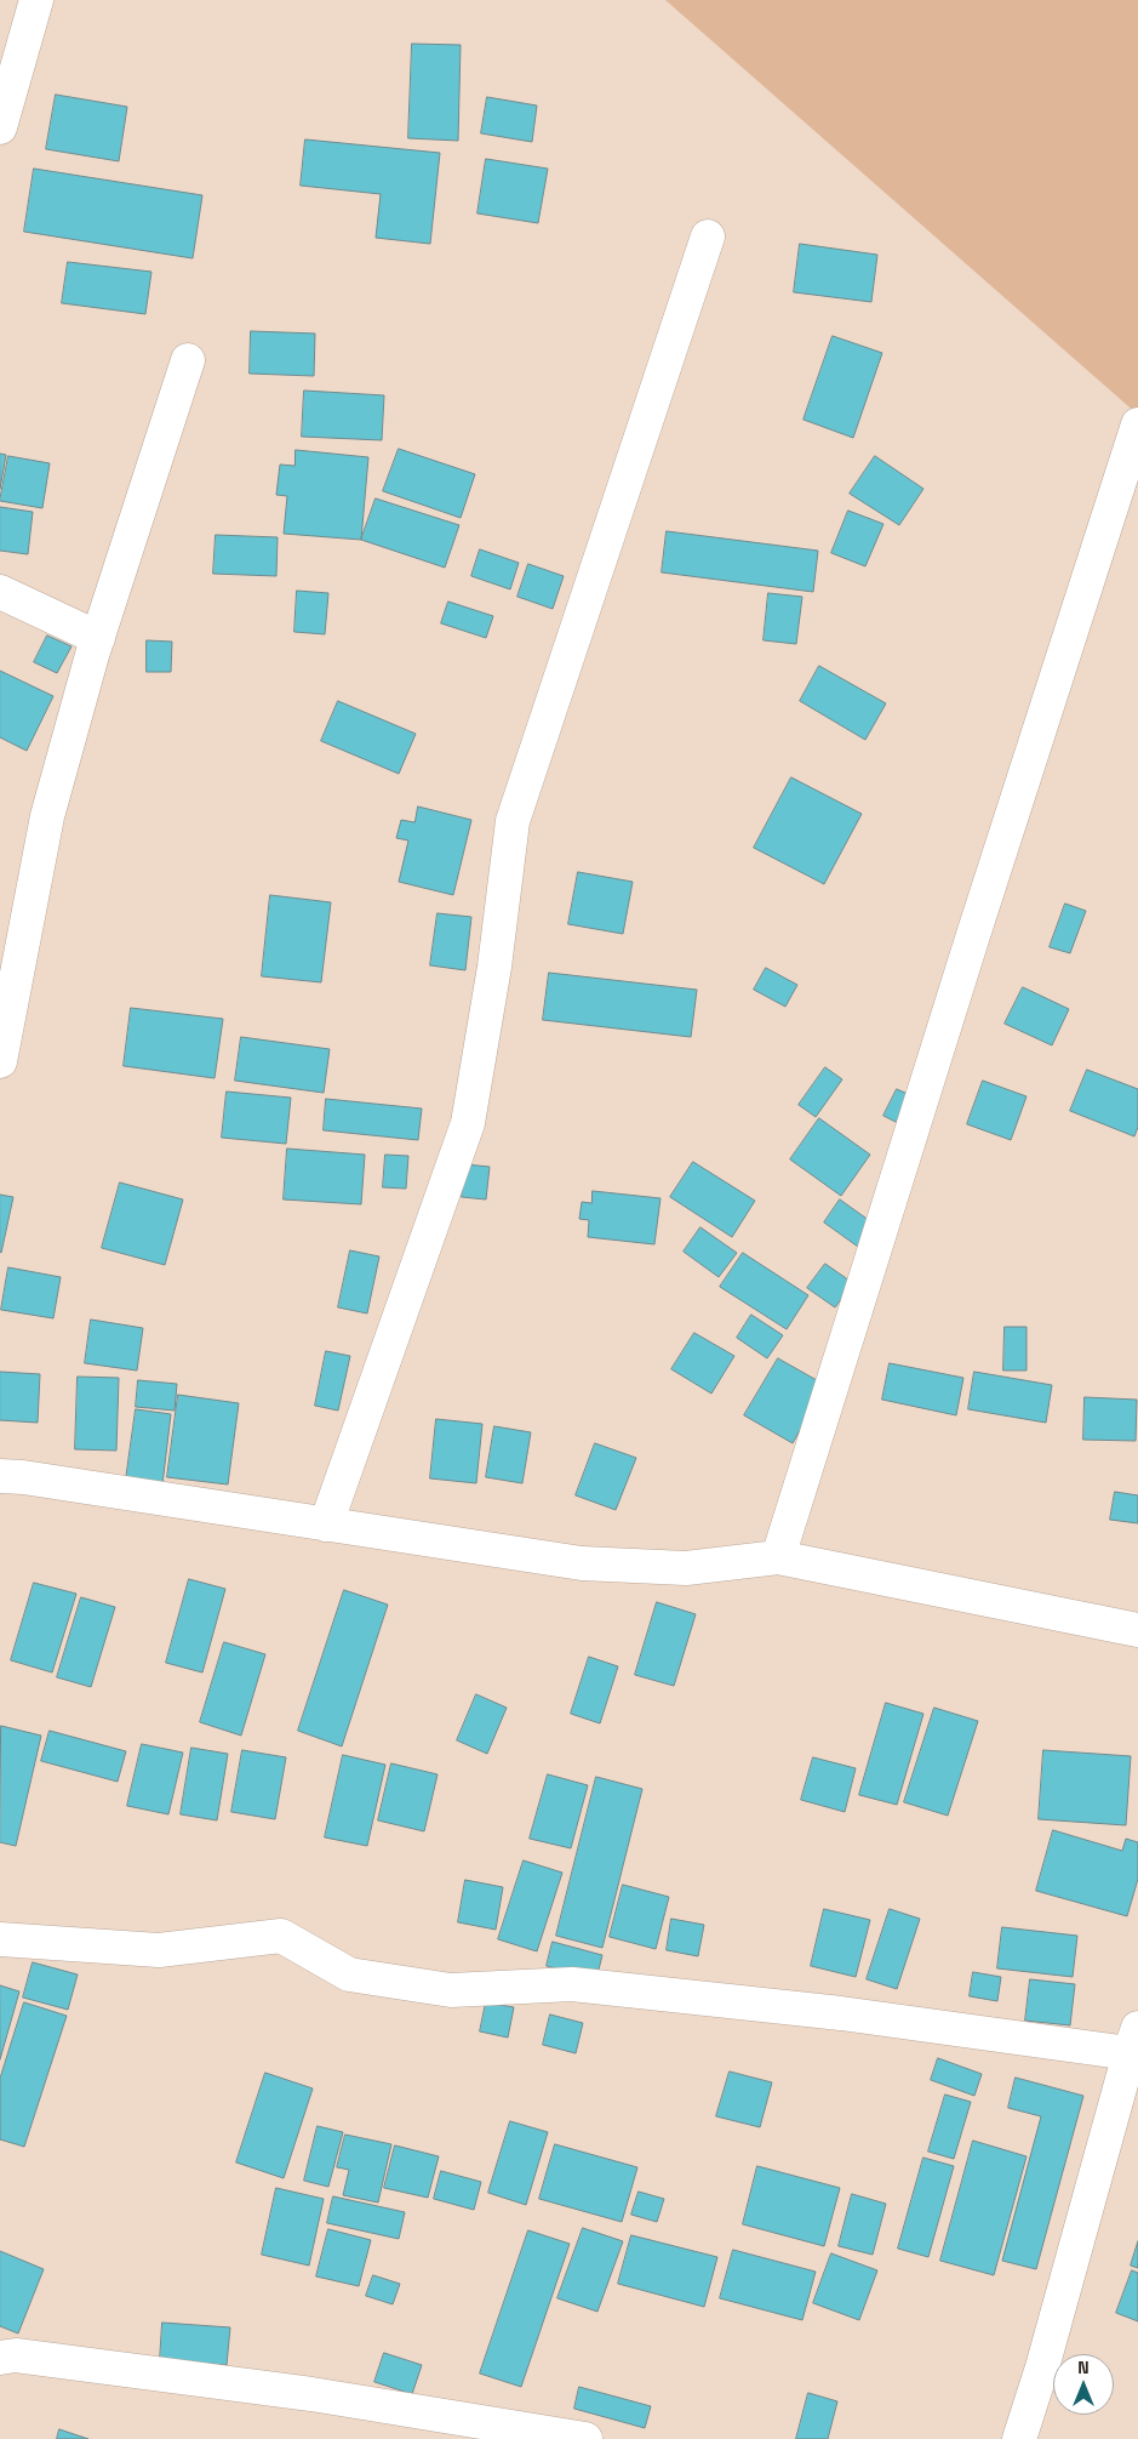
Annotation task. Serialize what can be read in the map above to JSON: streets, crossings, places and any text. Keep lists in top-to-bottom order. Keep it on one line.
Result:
{"north":"top"}
